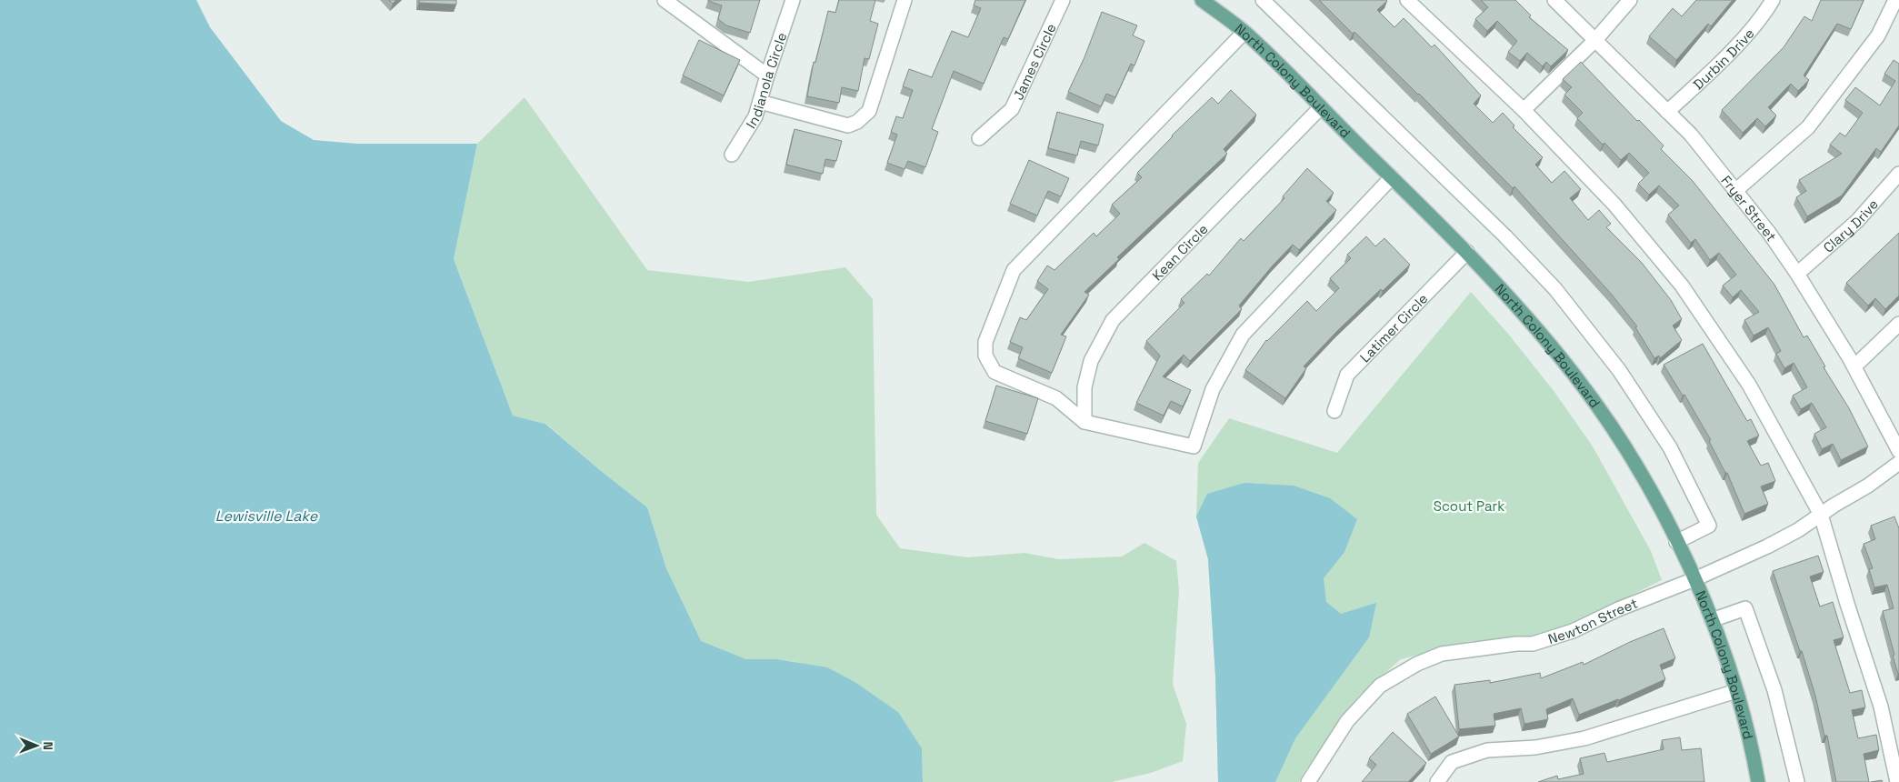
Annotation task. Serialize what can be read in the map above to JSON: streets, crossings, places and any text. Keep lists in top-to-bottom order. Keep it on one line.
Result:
{"streets":{"main road":["North Colony Boulevard"],"street":["Durbin Drive","James Circle","Indianola Circle","Fryer Street","Clary Drive","Kean Circle","Latimer Circle","Newton Street"]},"crossings":[["Durbin Drive","Fryer Street"],["North Colony Boulevard","Kean Circle"],["North Colony Boulevard","Latimer Circle"],["North Colony Boulevard","Newton Street"],["Fryer Street","Clary Drive"]],"water":["Lewisville Lake"],"parks":["Scout Park"],"north":"right"}
